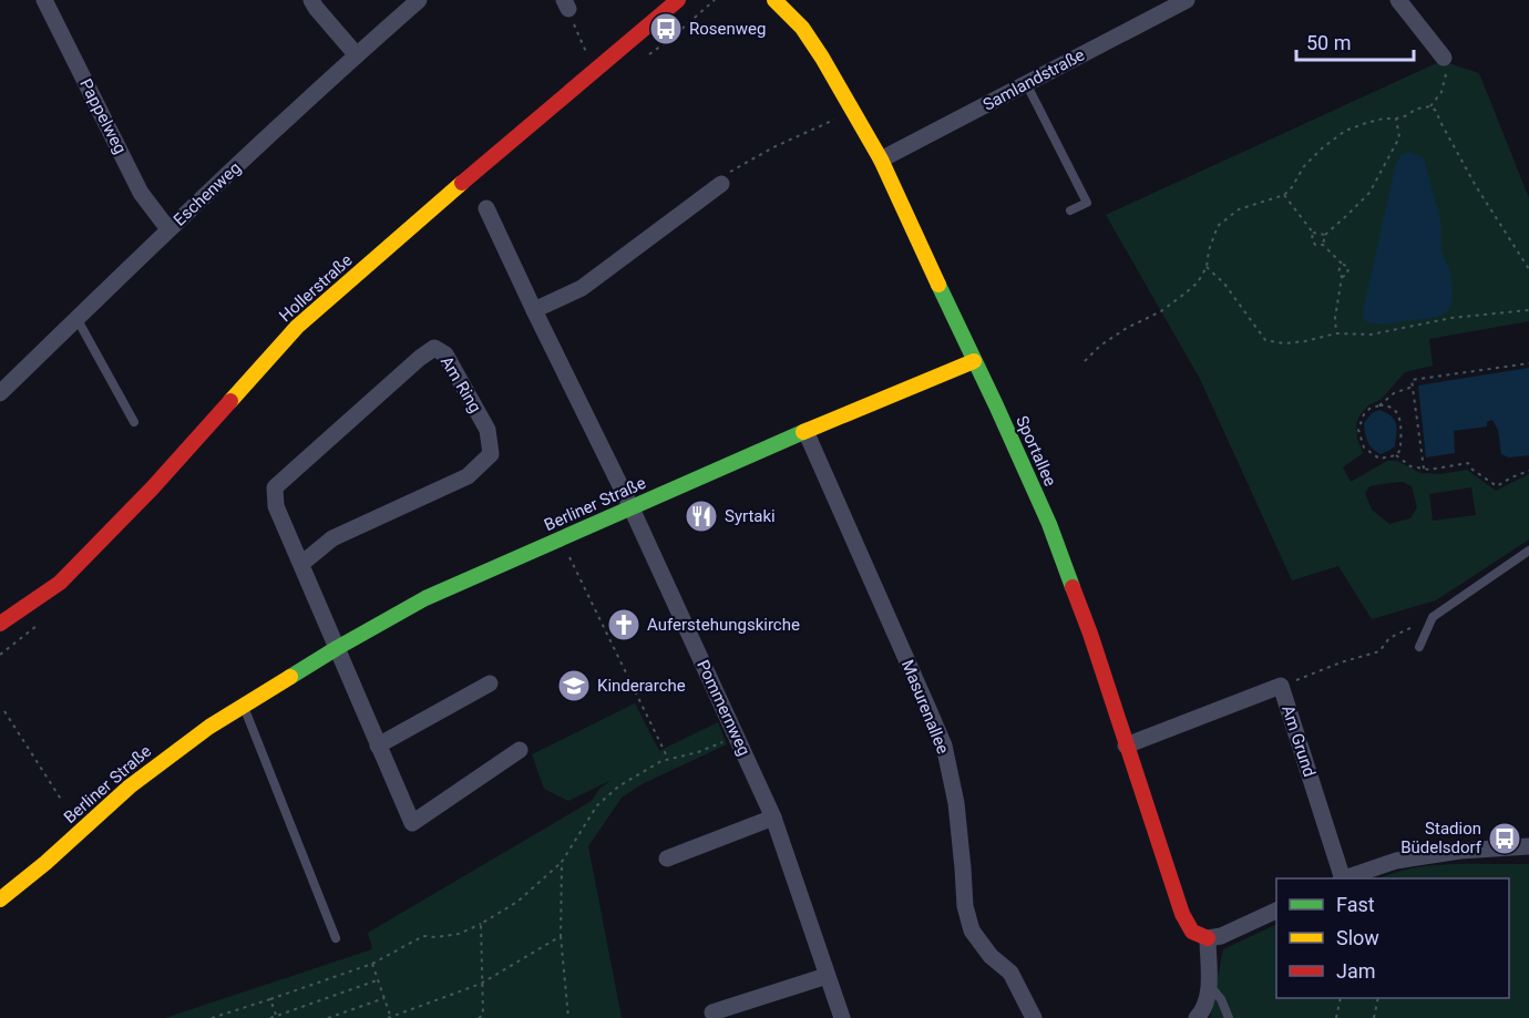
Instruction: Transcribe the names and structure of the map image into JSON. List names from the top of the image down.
{
  "streets": {
    "street": [
      "Samlandstraße",
      "Pappelweg",
      "Eschenweg",
      "Hollerstraße",
      "Am Ring",
      "Sportallee",
      "Berliner Straße",
      "Masurenallee",
      "Pommernweg",
      "Am Grund"
    ]
  },
  "crossings": [
    ["Samlandstraße", "Sportallee"],
    ["Pappelweg", "Eschenweg"],
    ["Am Ring", "Berliner Straße"],
    ["Sportallee", "Berliner Straße"],
    ["Sportallee", "Am Grund"],
    ["Berliner Straße", "Masurenallee"],
    ["Berliner Straße", "Pommernweg"]
  ],
  "places": {
    "bus stop": ["Rosenweg", "Stadion Büdelsdorf"],
    "restaurant": ["Syrtaki"],
    "church": ["Auferstehungskirche"],
    "school or university": ["Kinderarche"]
  },
  "legend": ["Fast", "Slow", "Jam"],
  "scale_bar": "50 m"
}
